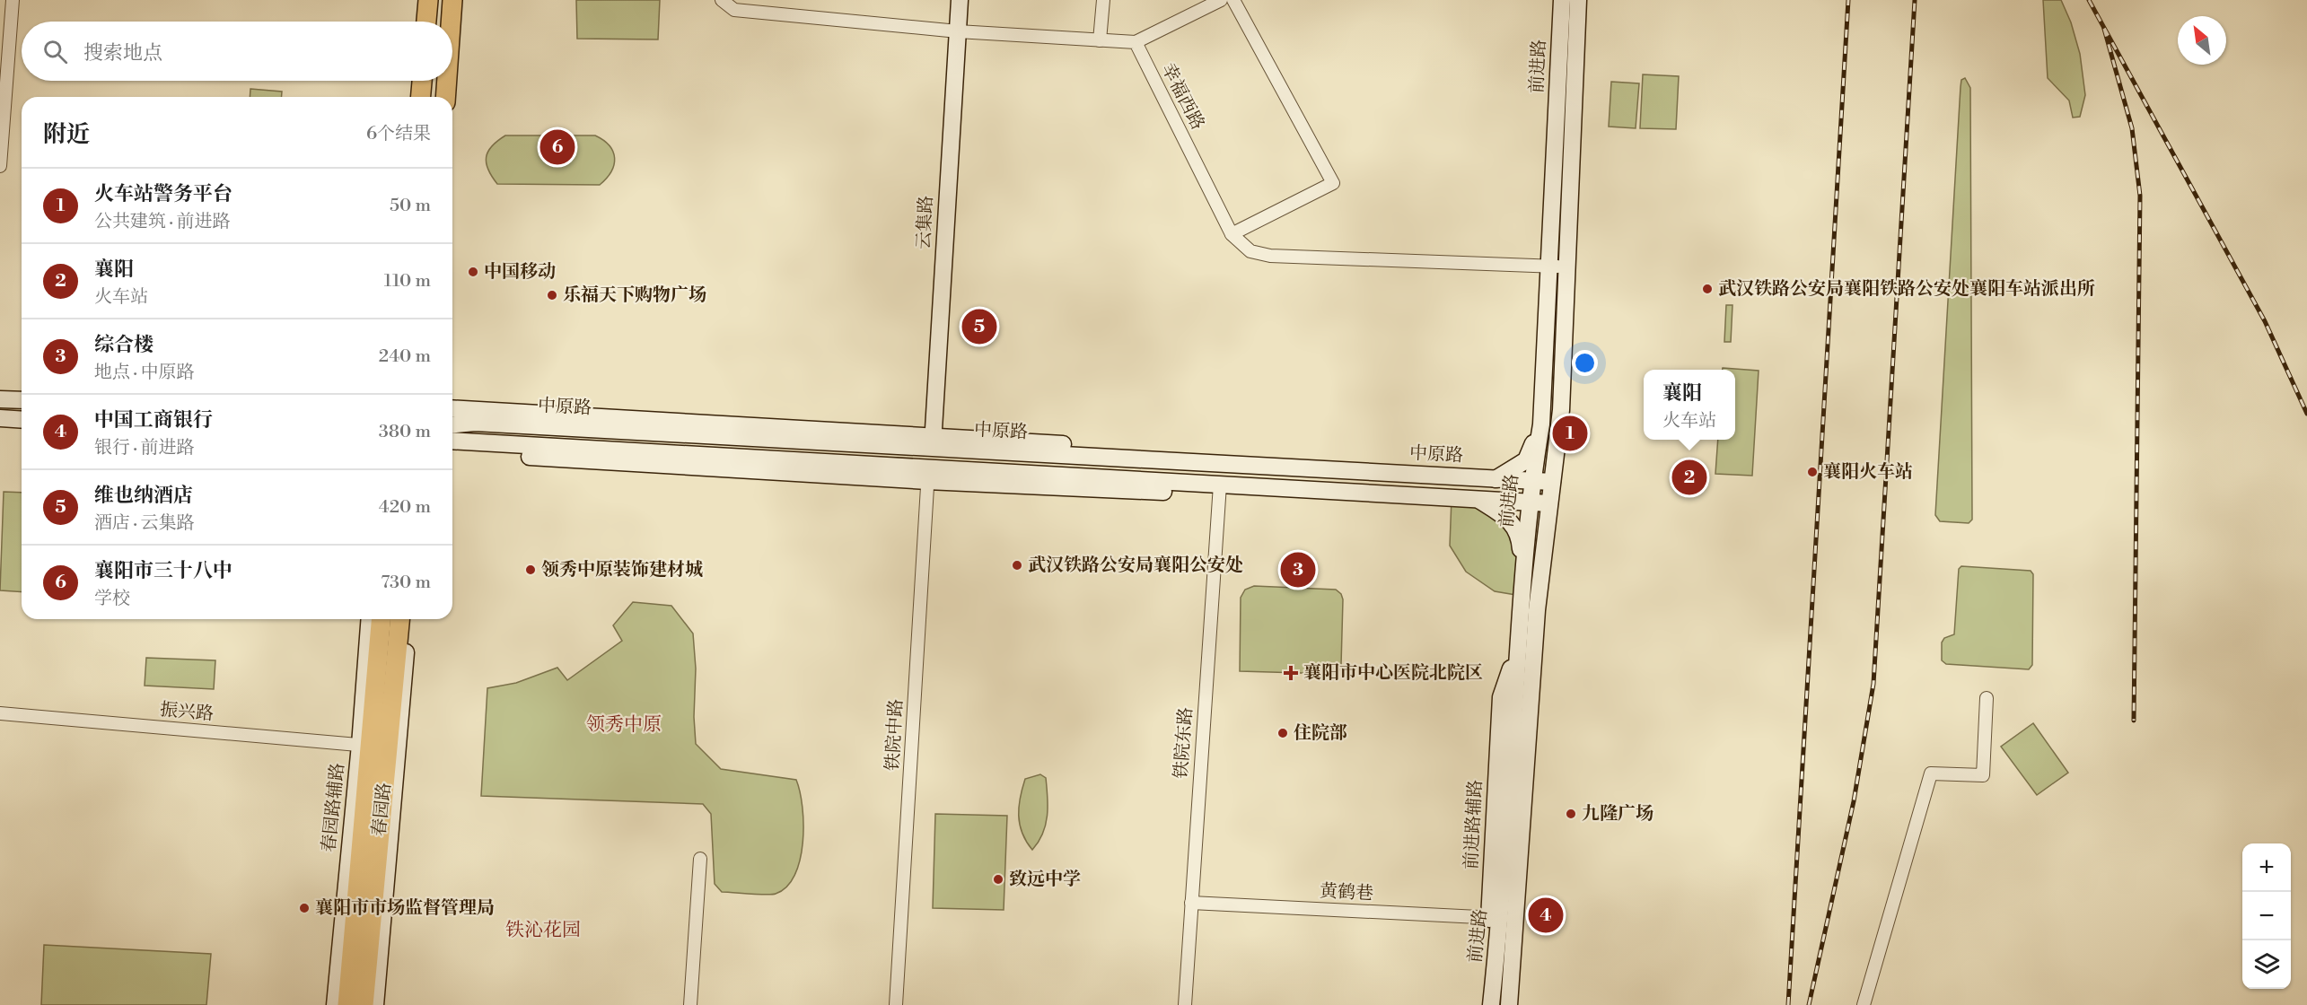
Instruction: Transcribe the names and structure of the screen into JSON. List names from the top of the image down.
{
  "streets": {
    "main road": [
      "前进路",
      "云集路",
      "中原路",
      "春园路辅路",
      "春园路"
    ],
    "street": [
      "幸福西路",
      "振兴路",
      "铁院中路",
      "铁院东路",
      "黄鹤巷"
    ]
  },
  "crossings": [
    ["前进路", "幸福西路"],
    ["前进路", "中原路"],
    ["前进路", "黄鹤巷"],
    ["云集路", "中原路"],
    ["振兴路", "春园路辅路"],
    ["振兴路", "春园路"],
    ["铁院东路", "黄鹤巷"],
    ["春园路辅路", "春园路"]
  ],
  "districts": ["领秀中原", "铁沁花园"],
  "places": {
    "other": [
      "中国移动",
      "武汉铁路公安局襄阳铁路公安处襄阳车站派出所",
      "乐福天下购物广场",
      "襄阳火车站",
      "武汉铁路公安局襄阳公安处",
      "领秀中原装饰建材城",
      "住院部",
      "九隆广场",
      "致远中学",
      "襄阳市市场监督管理局"
    ],
    "health": ["襄阳市中心医院北院区"]
  },
  "north": "top left",
  "page": {
    "search": "搜索地点",
    "heading": ["附近", "6个结果"],
    "pins": [
      "6",
      "5",
      "1",
      "2",
      "3",
      "4"
    ],
    "list": [
      {
        "mark": "1",
        "name": "火车站警务平台",
        "note": "公共建筑 · 前进路",
        "value": "50 m"
      },
      {
        "mark": "2",
        "name": "襄阳",
        "note": "火车站",
        "value": "110 m"
      },
      {
        "mark": "3",
        "name": "综合楼",
        "note": "地点 · 中原路",
        "value": "240 m"
      },
      {
        "mark": "4",
        "name": "中国工商银行",
        "note": "银行 · 前进路",
        "value": "380 m"
      },
      {
        "mark": "5",
        "name": "维也纳酒店",
        "note": "酒店 · 云集路",
        "value": "420 m"
      },
      {
        "mark": "6",
        "name": "襄阳市三十八中",
        "note": "学校",
        "value": "730 m"
      }
    ],
    "popup": ["襄阳", "火车站"],
    "map_buttons": ["+", "−"]
  }
}
